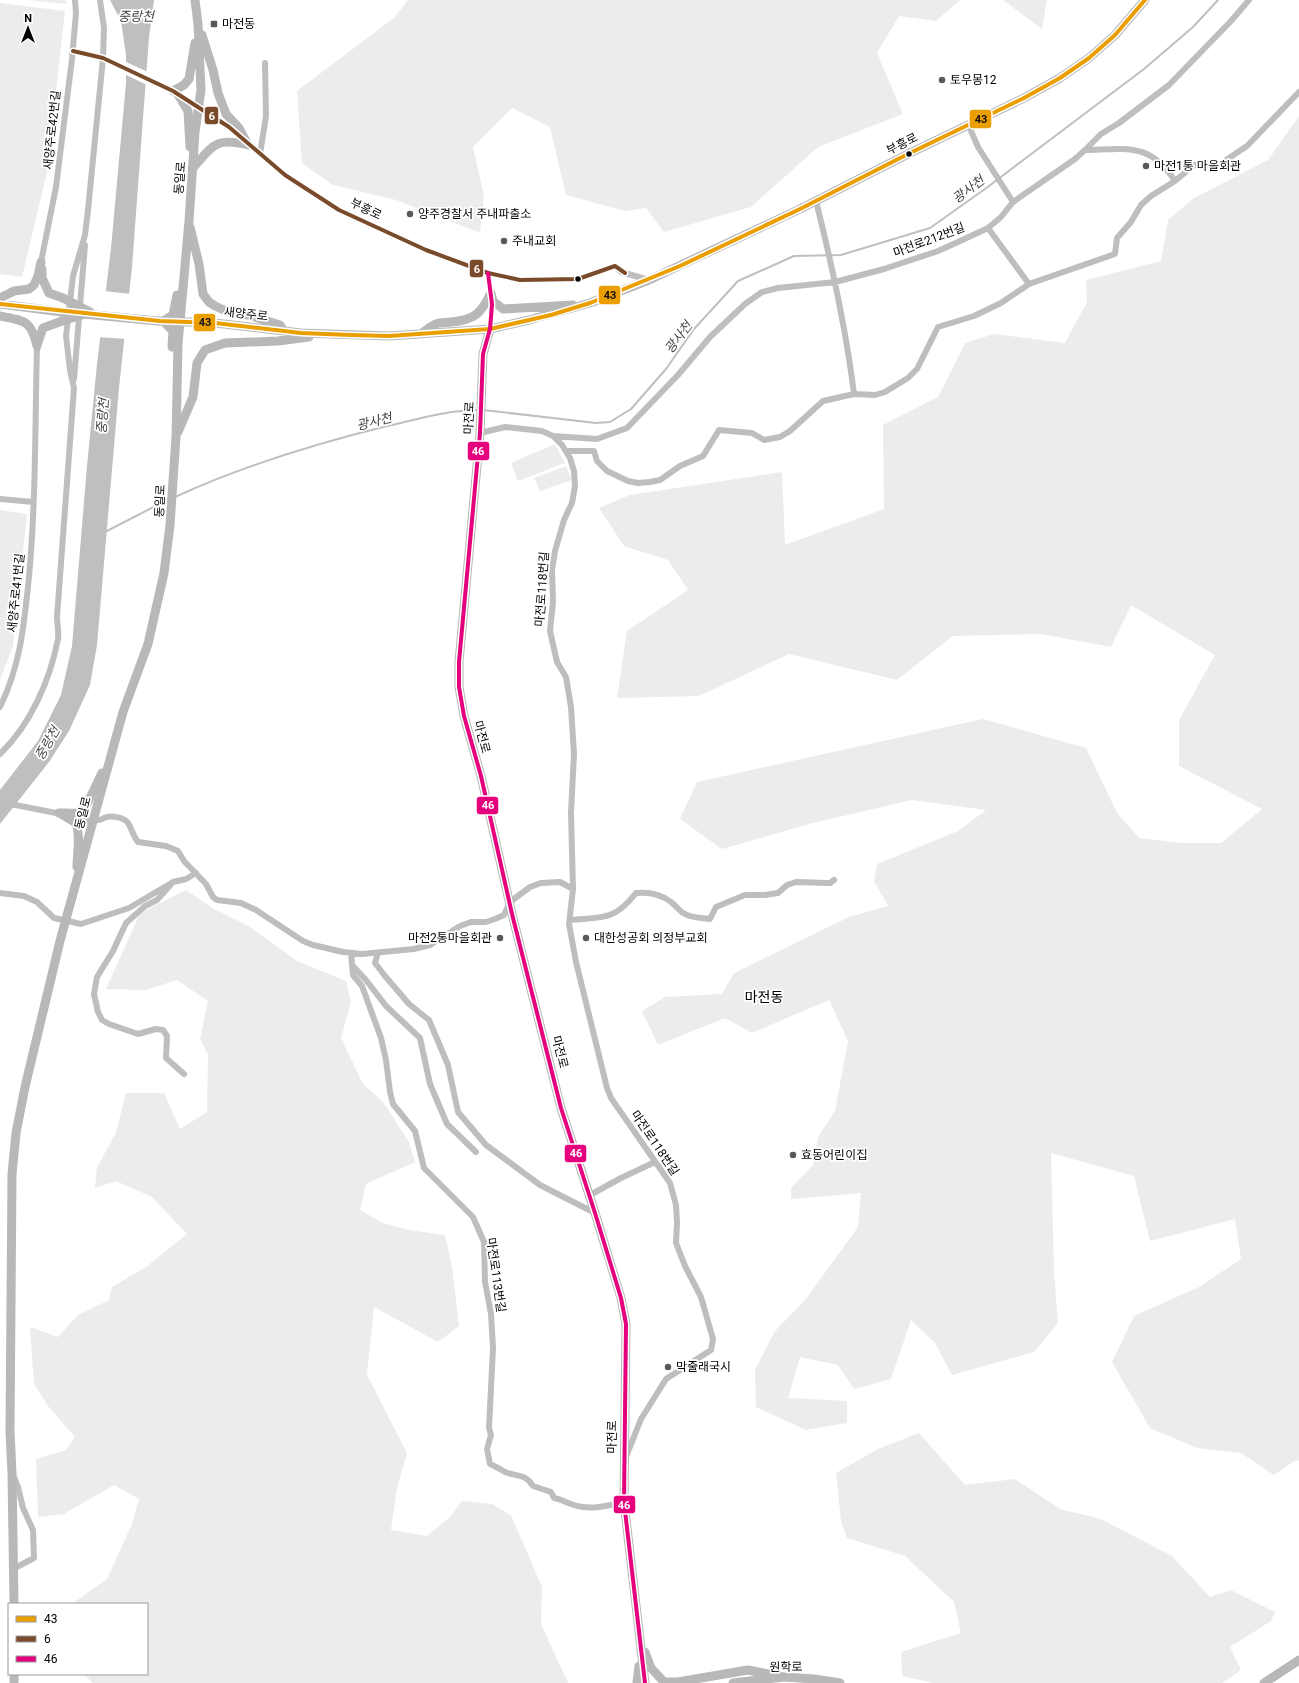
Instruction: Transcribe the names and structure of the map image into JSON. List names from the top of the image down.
{
  "streets": {
    "street": [
      "새양주로42번길",
      "부흥로",
      "동일로",
      "마전로212번길",
      "새양주로",
      "마전로",
      "마전로118번길",
      "새양주로41번길",
      "마전로113번길",
      "원학로"
    ]
  },
  "crossings": [
    ["새양주로42번길", "부흥로"],
    ["부흥로", "동일로"],
    ["부흥로", "새양주로"],
    ["부흥로", "마전로"],
    ["동일로", "새양주로"],
    ["마전로212번길", "마전로118번길"],
    ["새양주로", "마전로"],
    ["마전로", "마전로118번길"],
    ["마전로", "마전로113번길"]
  ],
  "districts": ["마전동"],
  "water": ["중랑천", "광사천"],
  "places": {
    "transit": ["마전동"],
    "other": [
      "토우몽12",
      "마전1통 마을회관",
      "양주경찰서 주내파출소",
      "주내교회",
      "마전2통마을회관",
      "대한성공회 의정부교회",
      "효동어린이집",
      "막줄래국시"
    ]
  },
  "lines": ["transit line 43", "transit line 6", "transit line 46"],
  "legend": ["43", "6", "46"],
  "north": "top"
}
